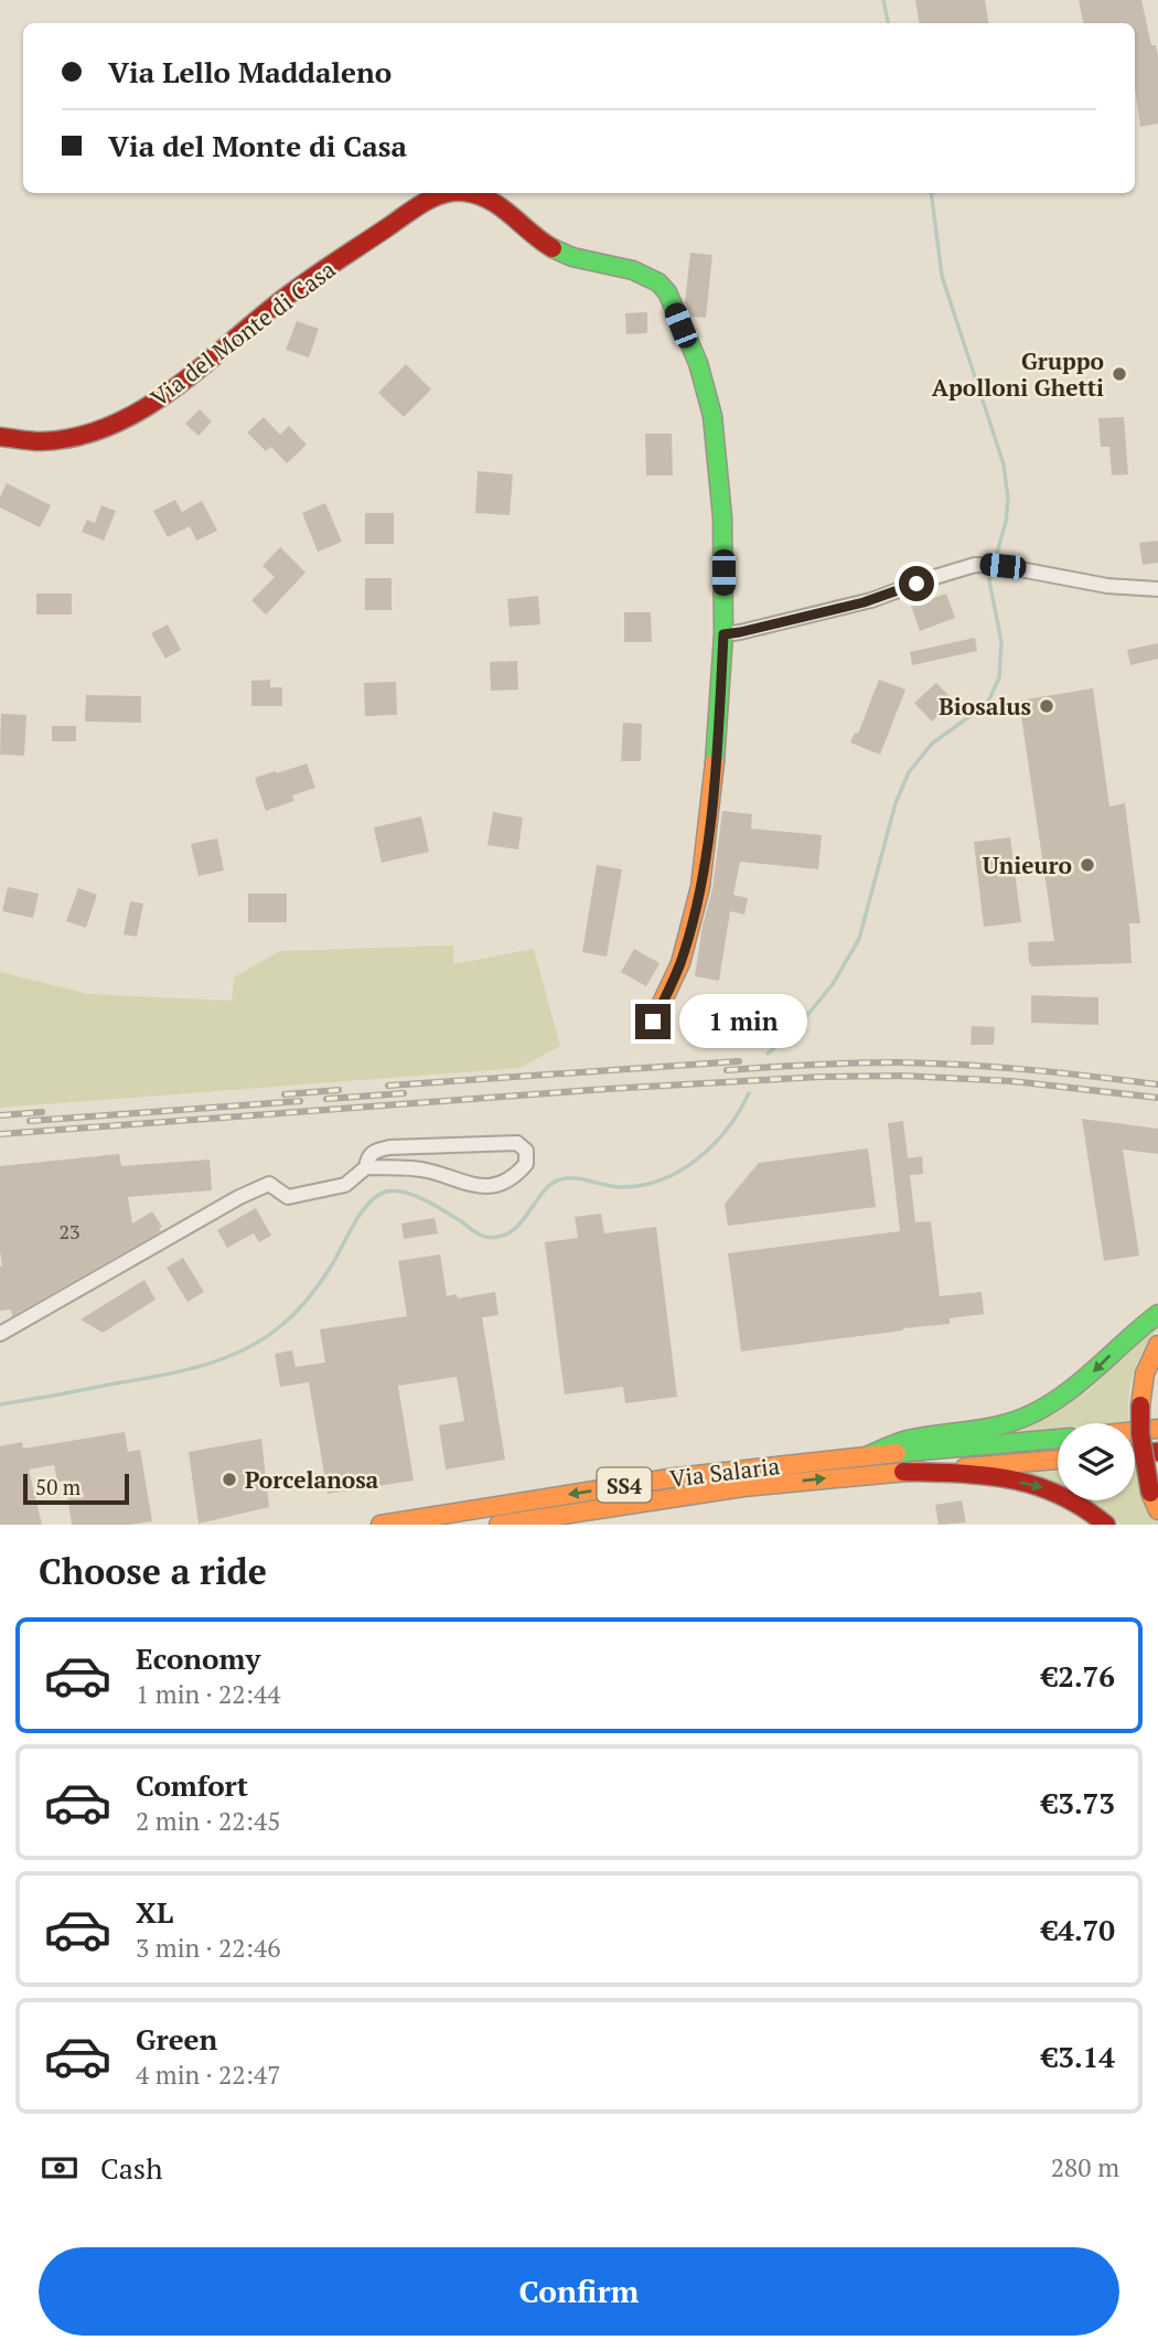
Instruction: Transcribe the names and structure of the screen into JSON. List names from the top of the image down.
{
  "streets": {
    "main road": ["Via del Monte di Casa", "Via Salaria", "SS4"]
  },
  "places": [
    "Gruppo Apolloni Ghetti",
    "Biosalus",
    "Unieuro",
    "Porcelanosa"
  ],
  "house_numbers": ["23"],
  "scale_bar": "50 m",
  "page": {
    "banner": ["Via Lello Maddaleno", "Via del Monte di Casa"],
    "bubble": "1 min",
    "scale": "50 m",
    "heading": "Choose a ride",
    "list": [
      {
        "name": "Economy",
        "note": "1 min · 22:44",
        "value": "€2.76"
      },
      {
        "name": "Comfort",
        "note": "2 min · 22:45",
        "value": "€3.73"
      },
      {
        "name": "XL",
        "note": "3 min · 22:46",
        "value": "€4.70"
      },
      {
        "name": "Green",
        "note": "4 min · 22:47",
        "value": "€3.14"
      }
    ],
    "pay": ["Cash", "280 m"],
    "buttons": "Confirm"
  }
}
